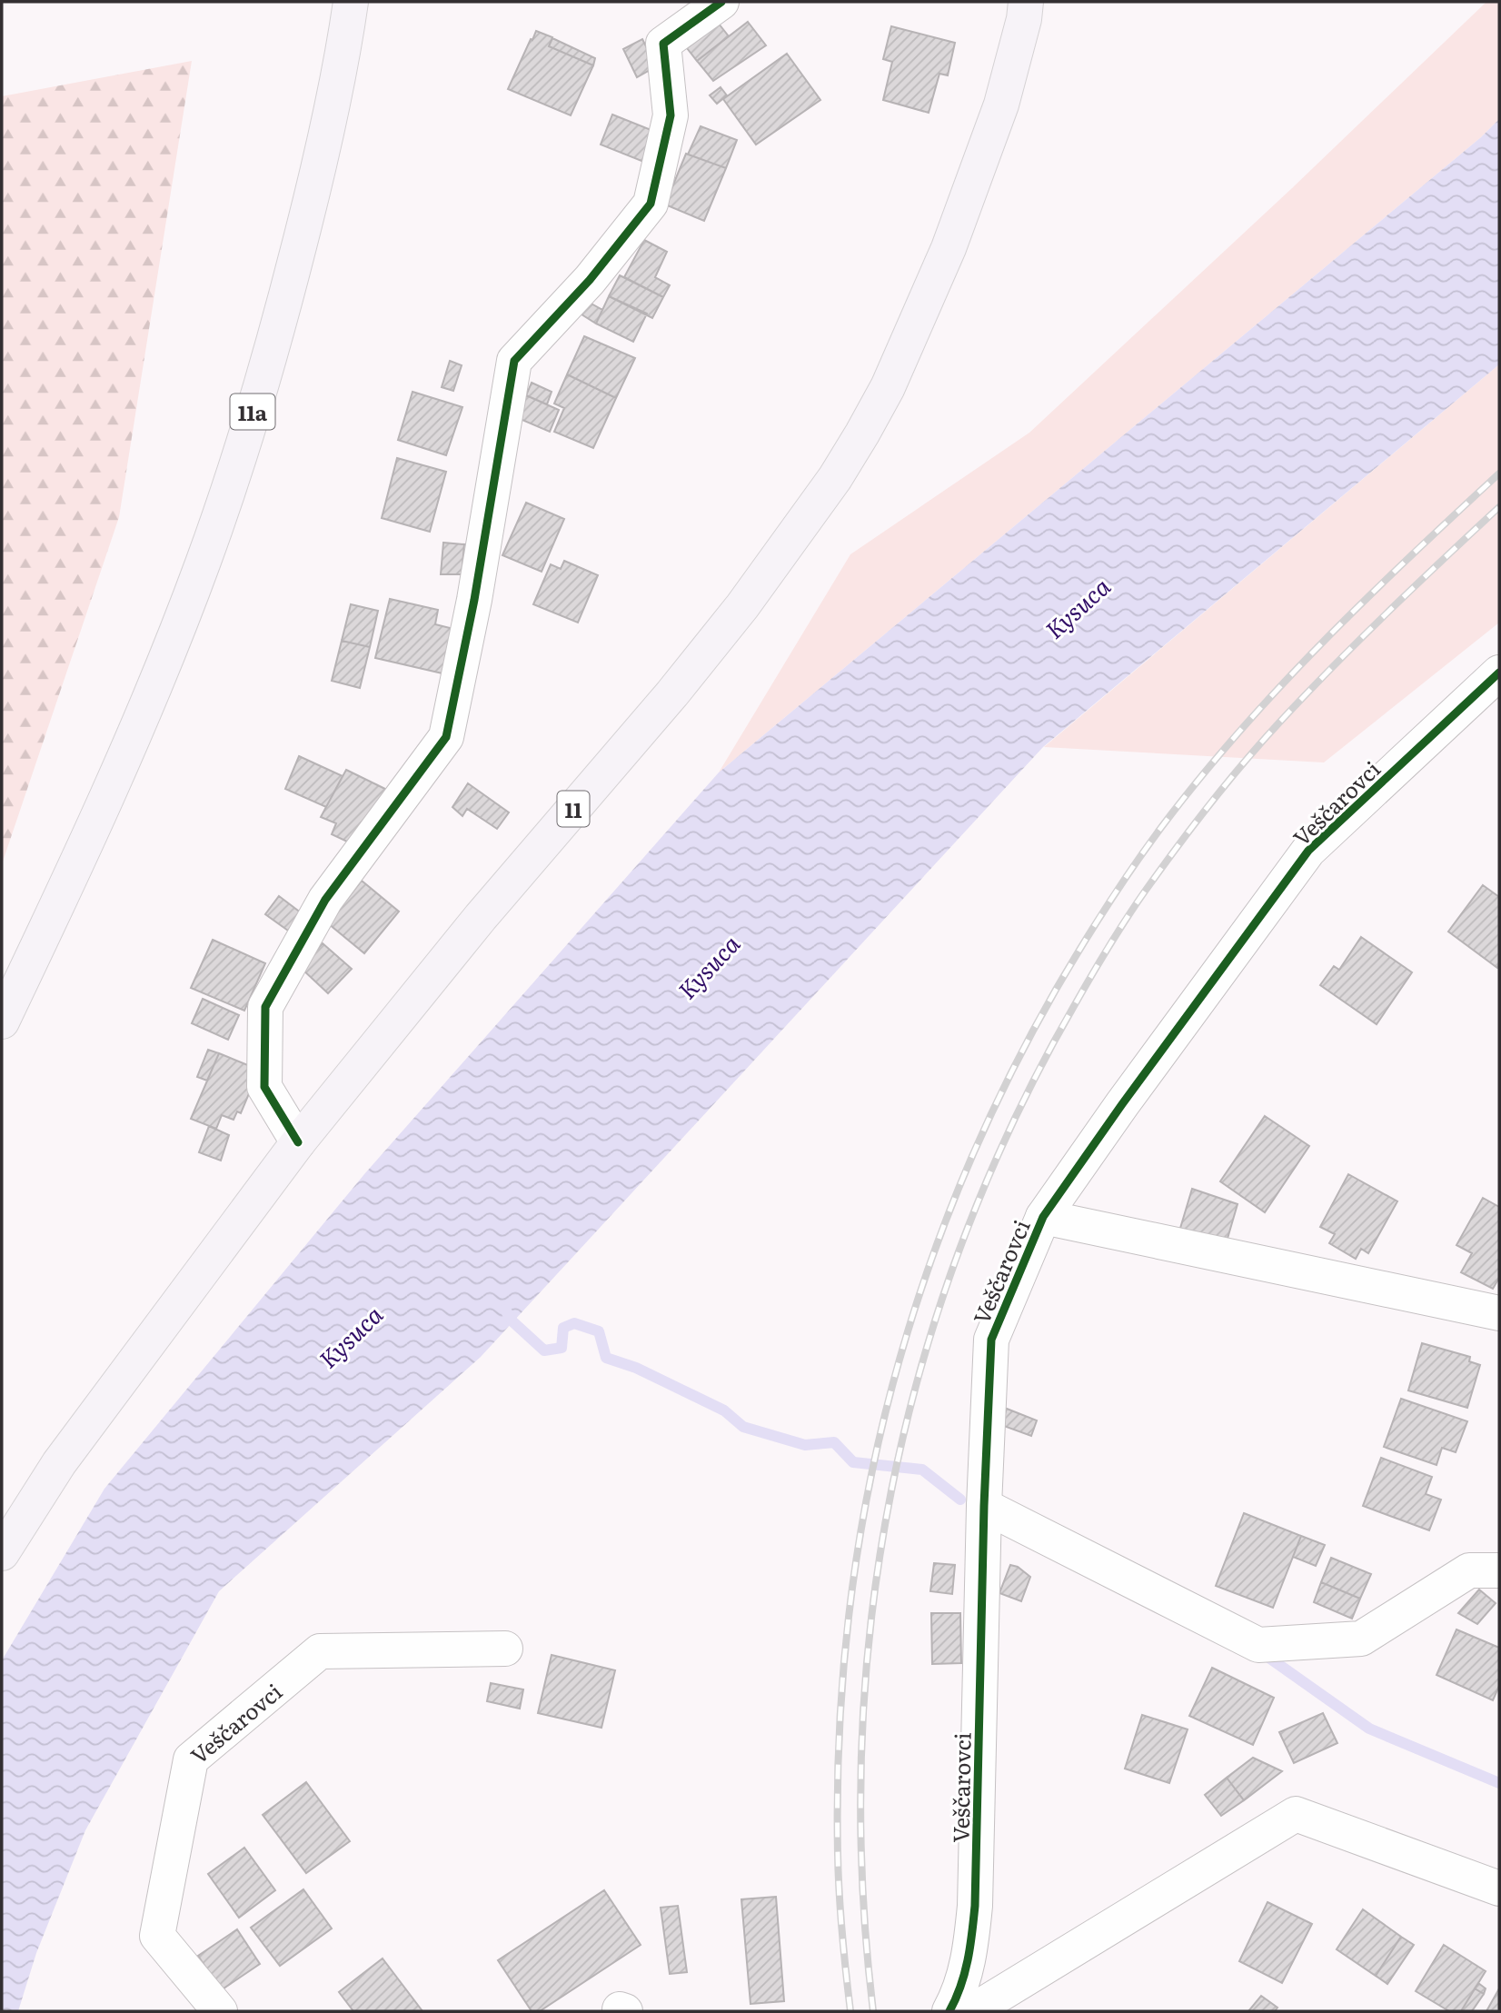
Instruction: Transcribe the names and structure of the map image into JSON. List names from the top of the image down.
{
  "streets": {
    "main road": ["11a", "11"],
    "street": ["Veščarovci"]
  },
  "water": ["Kysuca"]
}
